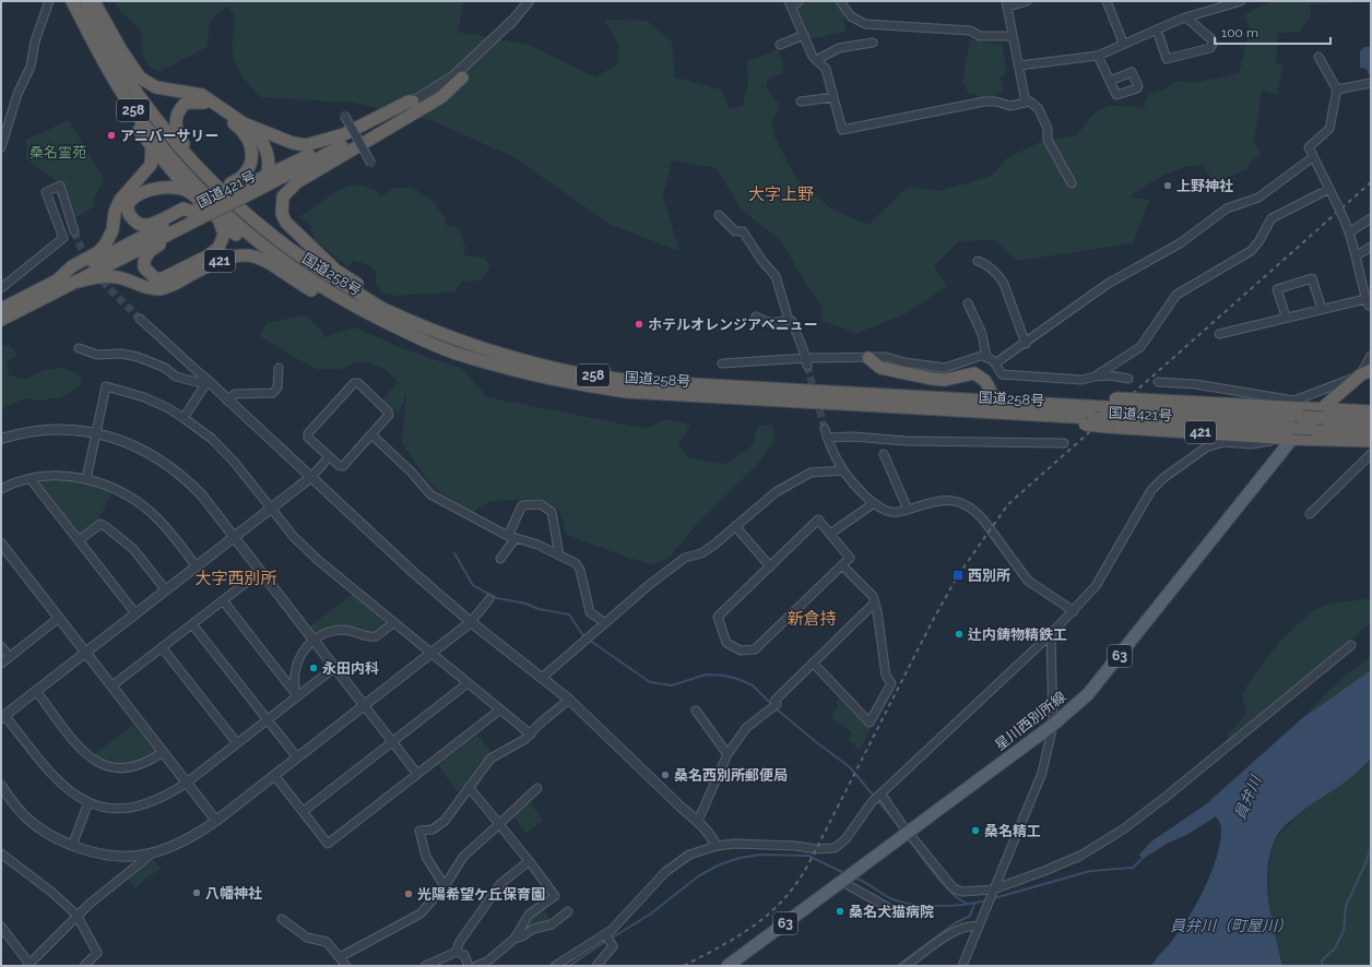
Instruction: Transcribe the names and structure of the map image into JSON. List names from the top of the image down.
{
  "streets": {
    "highway": [
      "258",
      "国道421号",
      "421",
      "国道258号"
    ],
    "main road": ["63", "星川西別所線"]
  },
  "crossings": [
    ["国道421号", "421"],
    ["国道421号", "国道258号"],
    ["421", "国道258号"],
    ["国道258号", "星川西別所線"]
  ],
  "districts": ["大字上野", "大字西別所", "新倉持"],
  "water": ["員弁川", "員弁川（町屋川）"],
  "parks": ["桑名霊苑"],
  "places": {
    "other": [
      "アニバーサリー",
      "上野神社",
      "ホテルオレンジアベニュー",
      "辻内鋳物精鉄工",
      "永田内科",
      "桑名西別所郵便局",
      "桑名精工",
      "八幡神社",
      "光陽希望ケ丘保育園",
      "桑名犬猫病院"
    ],
    "transit": ["西別所"]
  },
  "scale_bar": "100 m"
}
